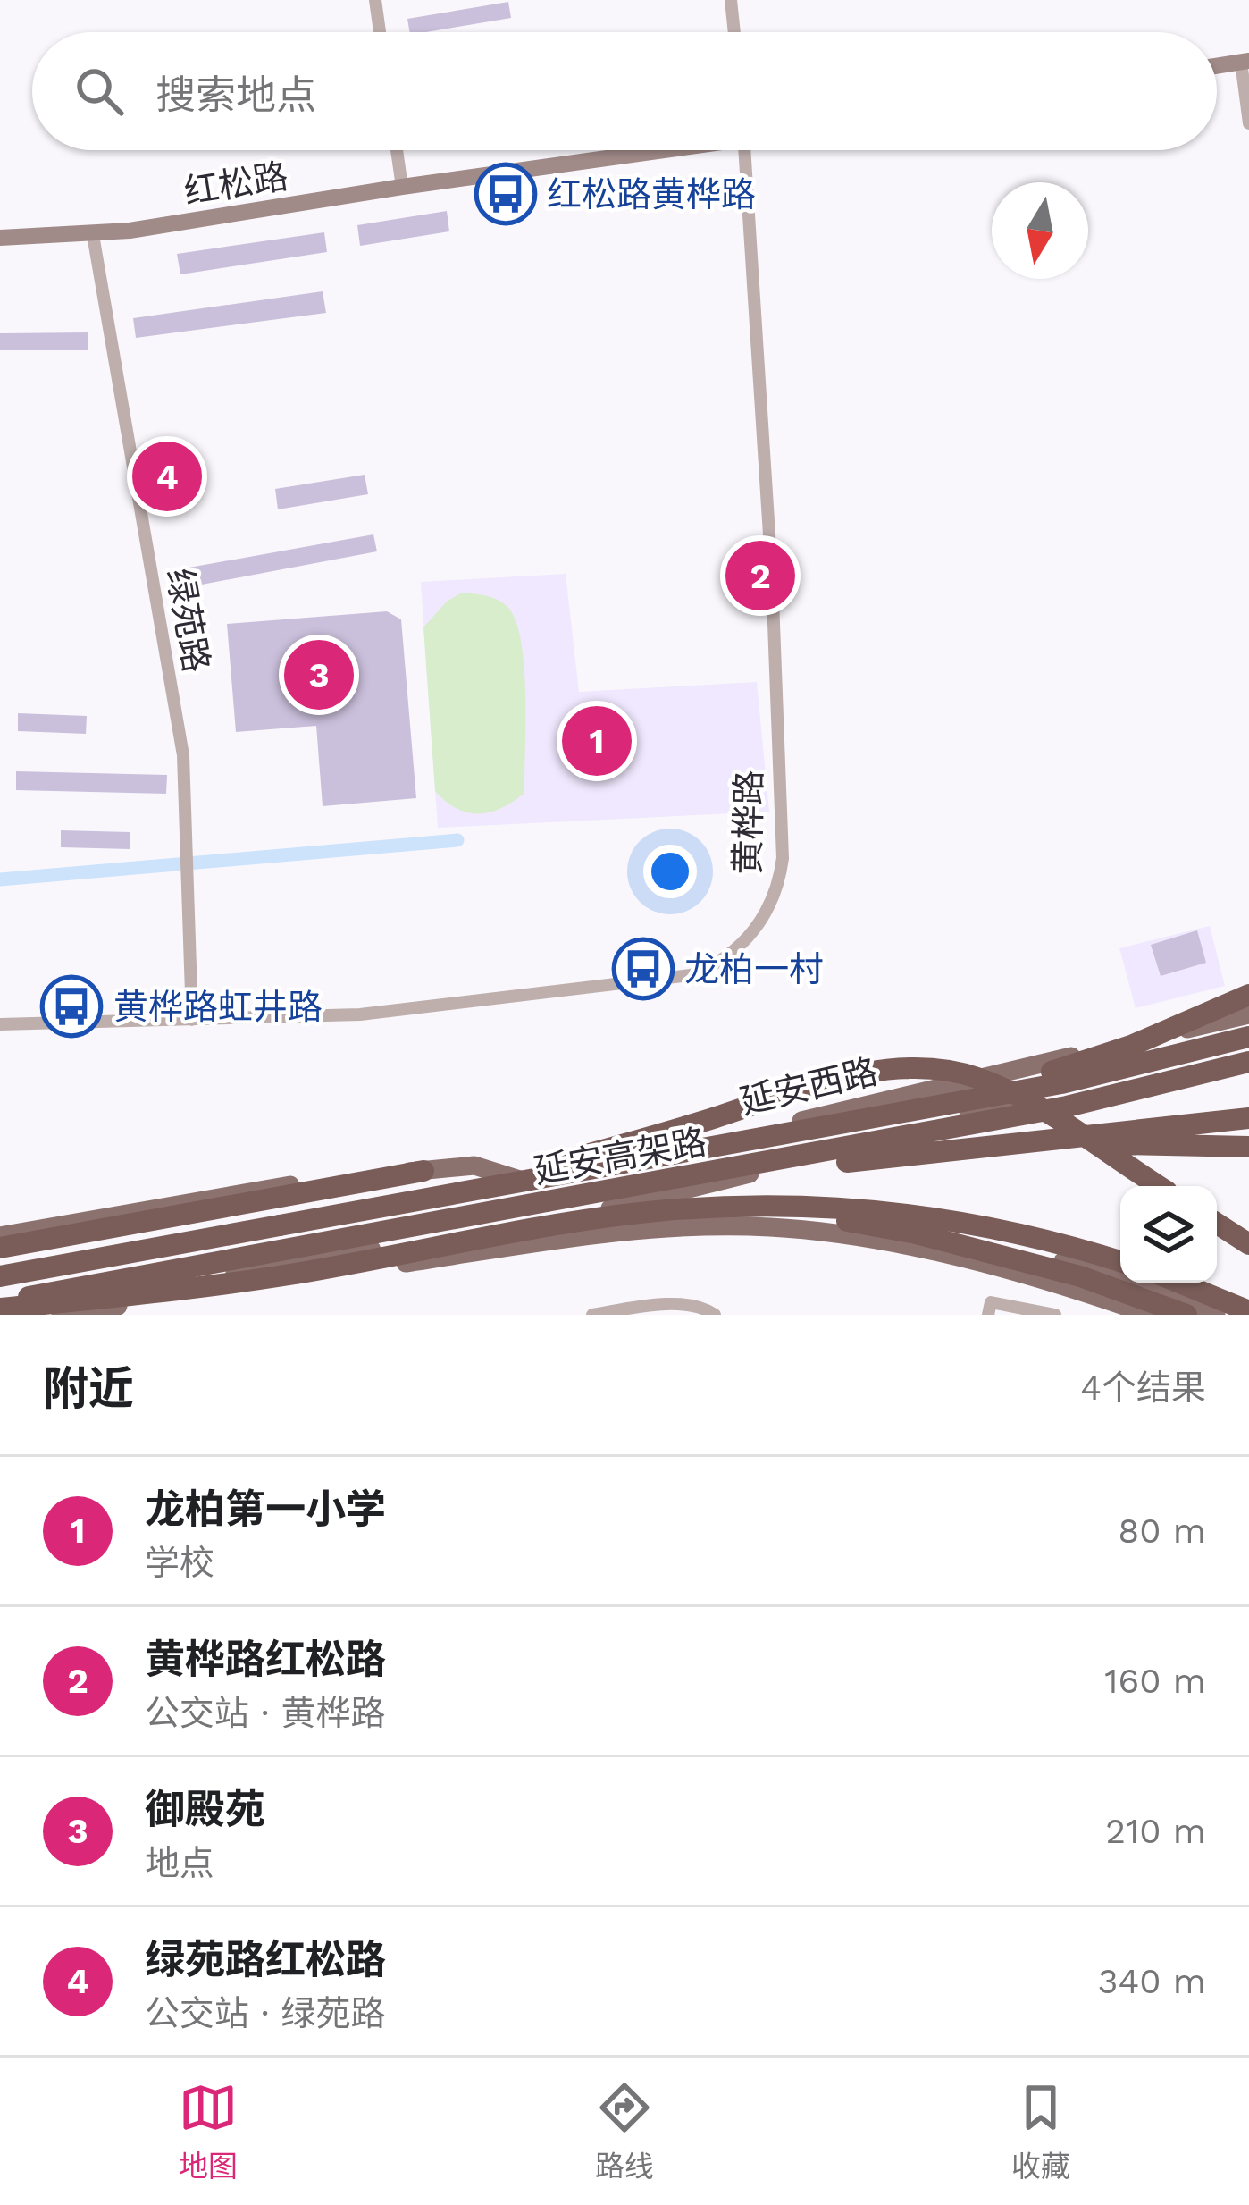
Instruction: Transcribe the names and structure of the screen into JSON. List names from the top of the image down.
{
  "streets": {
    "highway": ["延安高架路"],
    "main road": ["延安西路"],
    "street": ["红松路", "绿苑路", "黄桦路"]
  },
  "crossings": [
    ["红松路", "绿苑路"],
    ["绿苑路", "黄桦路"],
    ["延安西路", "延安高架路"]
  ],
  "places": {
    "bus stop": ["红松路黄桦路", "龙柏一村", "黄桦路虹井路"]
  },
  "north": "bottom",
  "page": {
    "search": "搜索地点",
    "pins": [
      "4",
      "2",
      "3",
      "1"
    ],
    "heading": ["附近", "4个结果"],
    "list": [
      {
        "mark": "1",
        "name": "龙柏第一小学",
        "note": "学校",
        "value": "80 m"
      },
      {
        "mark": "2",
        "name": "黄桦路红松路",
        "note": "公交站 · 黄桦路",
        "value": "160 m"
      },
      {
        "mark": "3",
        "name": "御殿苑",
        "note": "地点",
        "value": "210 m"
      },
      {
        "mark": "4",
        "name": "绿苑路红松路",
        "note": "公交站 · 绿苑路",
        "value": "340 m"
      }
    ],
    "nav": ["地图", "路线", "收藏"]
  }
}
